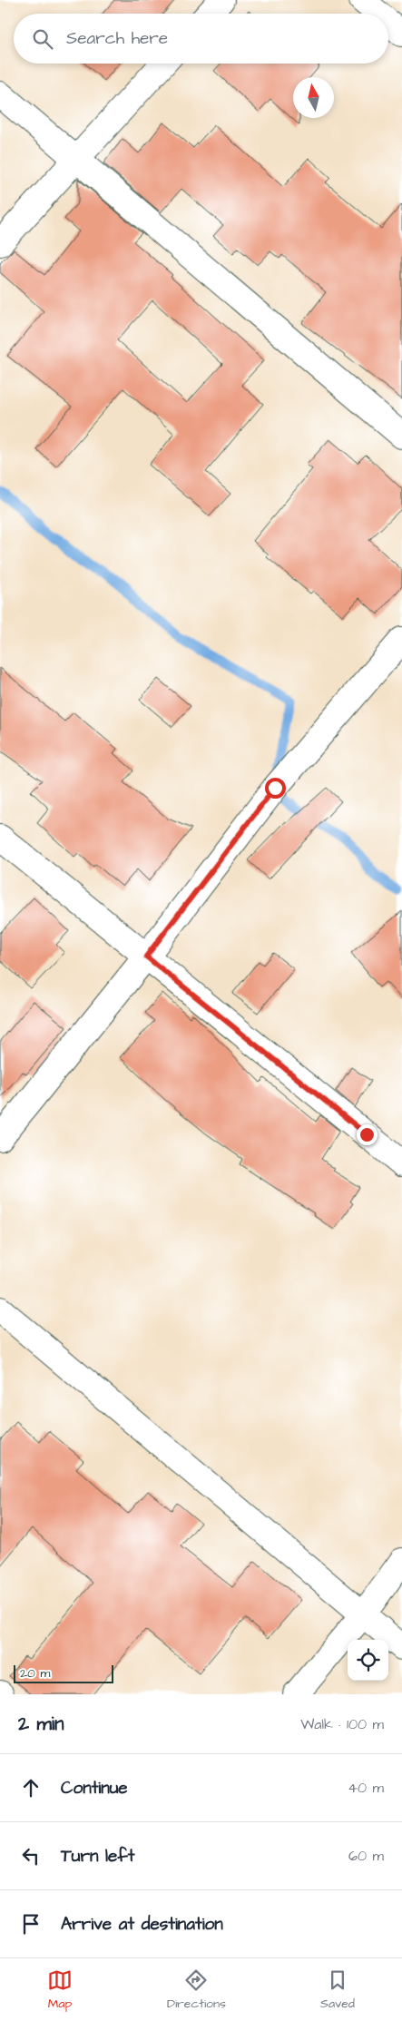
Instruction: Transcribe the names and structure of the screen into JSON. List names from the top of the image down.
{
  "scale_bar": "20 m",
  "north": "top",
  "page": {
    "search": "Search here",
    "scale": "20 m",
    "heading": ["2 min", "Walk · 100 m"],
    "list": [
      ["Continue", "40 m"],
      ["Turn left", "60 m"],
      "Arrive at destination"
    ],
    "nav": ["Map", "Directions", "Saved"]
  }
}
